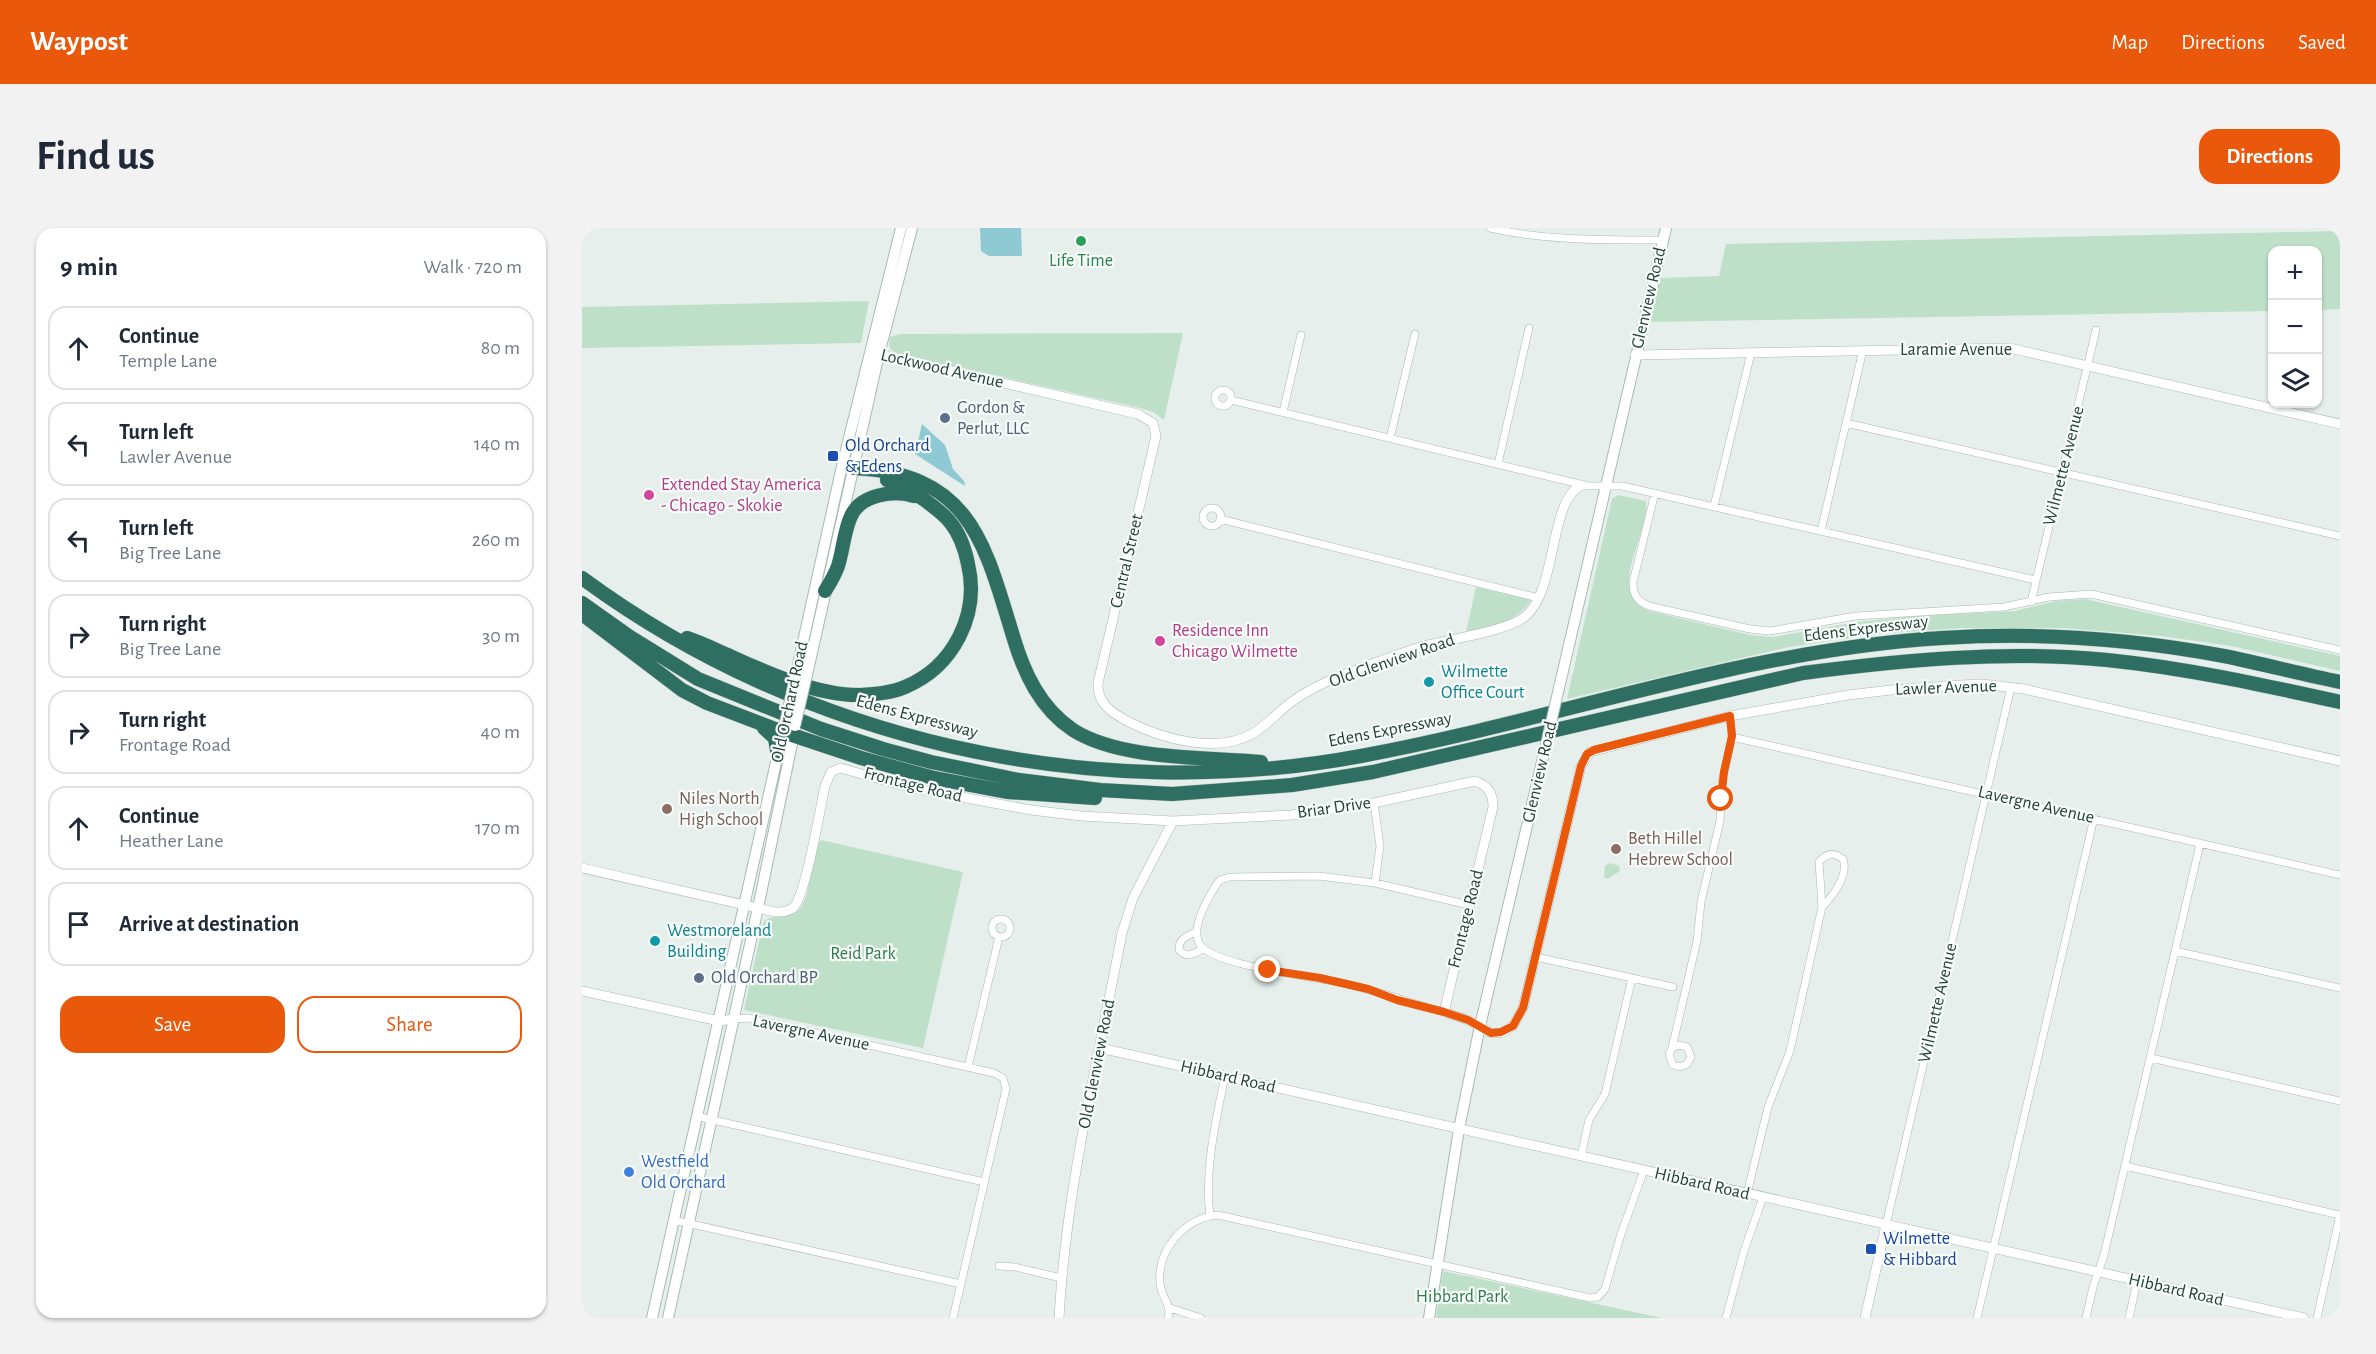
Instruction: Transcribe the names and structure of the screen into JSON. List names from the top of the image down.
{
  "streets": {
    "highway": ["Edens Expressway"],
    "main road": ["Glenview Road", "Old Orchard Road"],
    "street": [
      "Laramie Avenue",
      "Lockwood Avenue",
      "Wilmette Avenue",
      "Central Street",
      "Old Glenview Road",
      "Lawler Avenue",
      "Frontage Road",
      "Lavergne Avenue",
      "Briar Drive",
      "Hibbard Road"
    ]
  },
  "crossings": [
    ["Glenview Road", "Laramie Avenue"],
    ["Glenview Road", "Hibbard Road"],
    ["Laramie Avenue", "Wilmette Avenue"],
    ["Lockwood Avenue", "Central Street"],
    ["Lockwood Avenue", "Old Orchard Road"],
    ["Wilmette Avenue", "Lawler Avenue"],
    ["Wilmette Avenue", "Lavergne Avenue"],
    ["Wilmette Avenue", "Hibbard Road"],
    ["Central Street", "Old Glenview Road"],
    ["Old Glenview Road", "Frontage Road"],
    ["Old Glenview Road", "Briar Drive"],
    ["Old Glenview Road", "Hibbard Road"],
    ["Old Orchard Road", "Frontage Road"],
    ["Old Orchard Road", "Lavergne Avenue"],
    ["Frontage Road", "Briar Drive"]
  ],
  "parks": ["Reid Park", "Hibbard Park"],
  "places": {
    "other": [
      "Life Time",
      "Gordon & Perlut, LLC",
      "Extended Stay America - Chicago - Skokie",
      "Residence Inn Chicago Wilmette",
      "Wilmette Office Court",
      "Niles North High School",
      "Beth Hillel Hebrew School",
      "Westmoreland Building",
      "Old Orchard BP",
      "Westfield Old Orchard"
    ],
    "transit": ["Old Orchard & Edens", "Wilmette & Hibbard"]
  },
  "page": {
    "header": "Waypost",
    "nav": ["Map", "Directions", "Saved"],
    "buttons": [
      "Directions",
      ["Save", "Share"]
    ],
    "title": "Find us",
    "heading": ["9 min", "Walk · 720 m"],
    "map_buttons": ["+", "−"],
    "list": [
      ["Continue", "Temple Lane", "80 m"],
      ["Turn left", "Lawler Avenue", "140 m"],
      ["Turn left", "Big Tree Lane", "260 m"],
      ["Turn right", "Big Tree Lane", "30 m"],
      ["Turn right", "Frontage Road", "40 m"],
      ["Continue", "Heather Lane", "170 m"],
      "Arrive at destination"
    ]
  }
}
